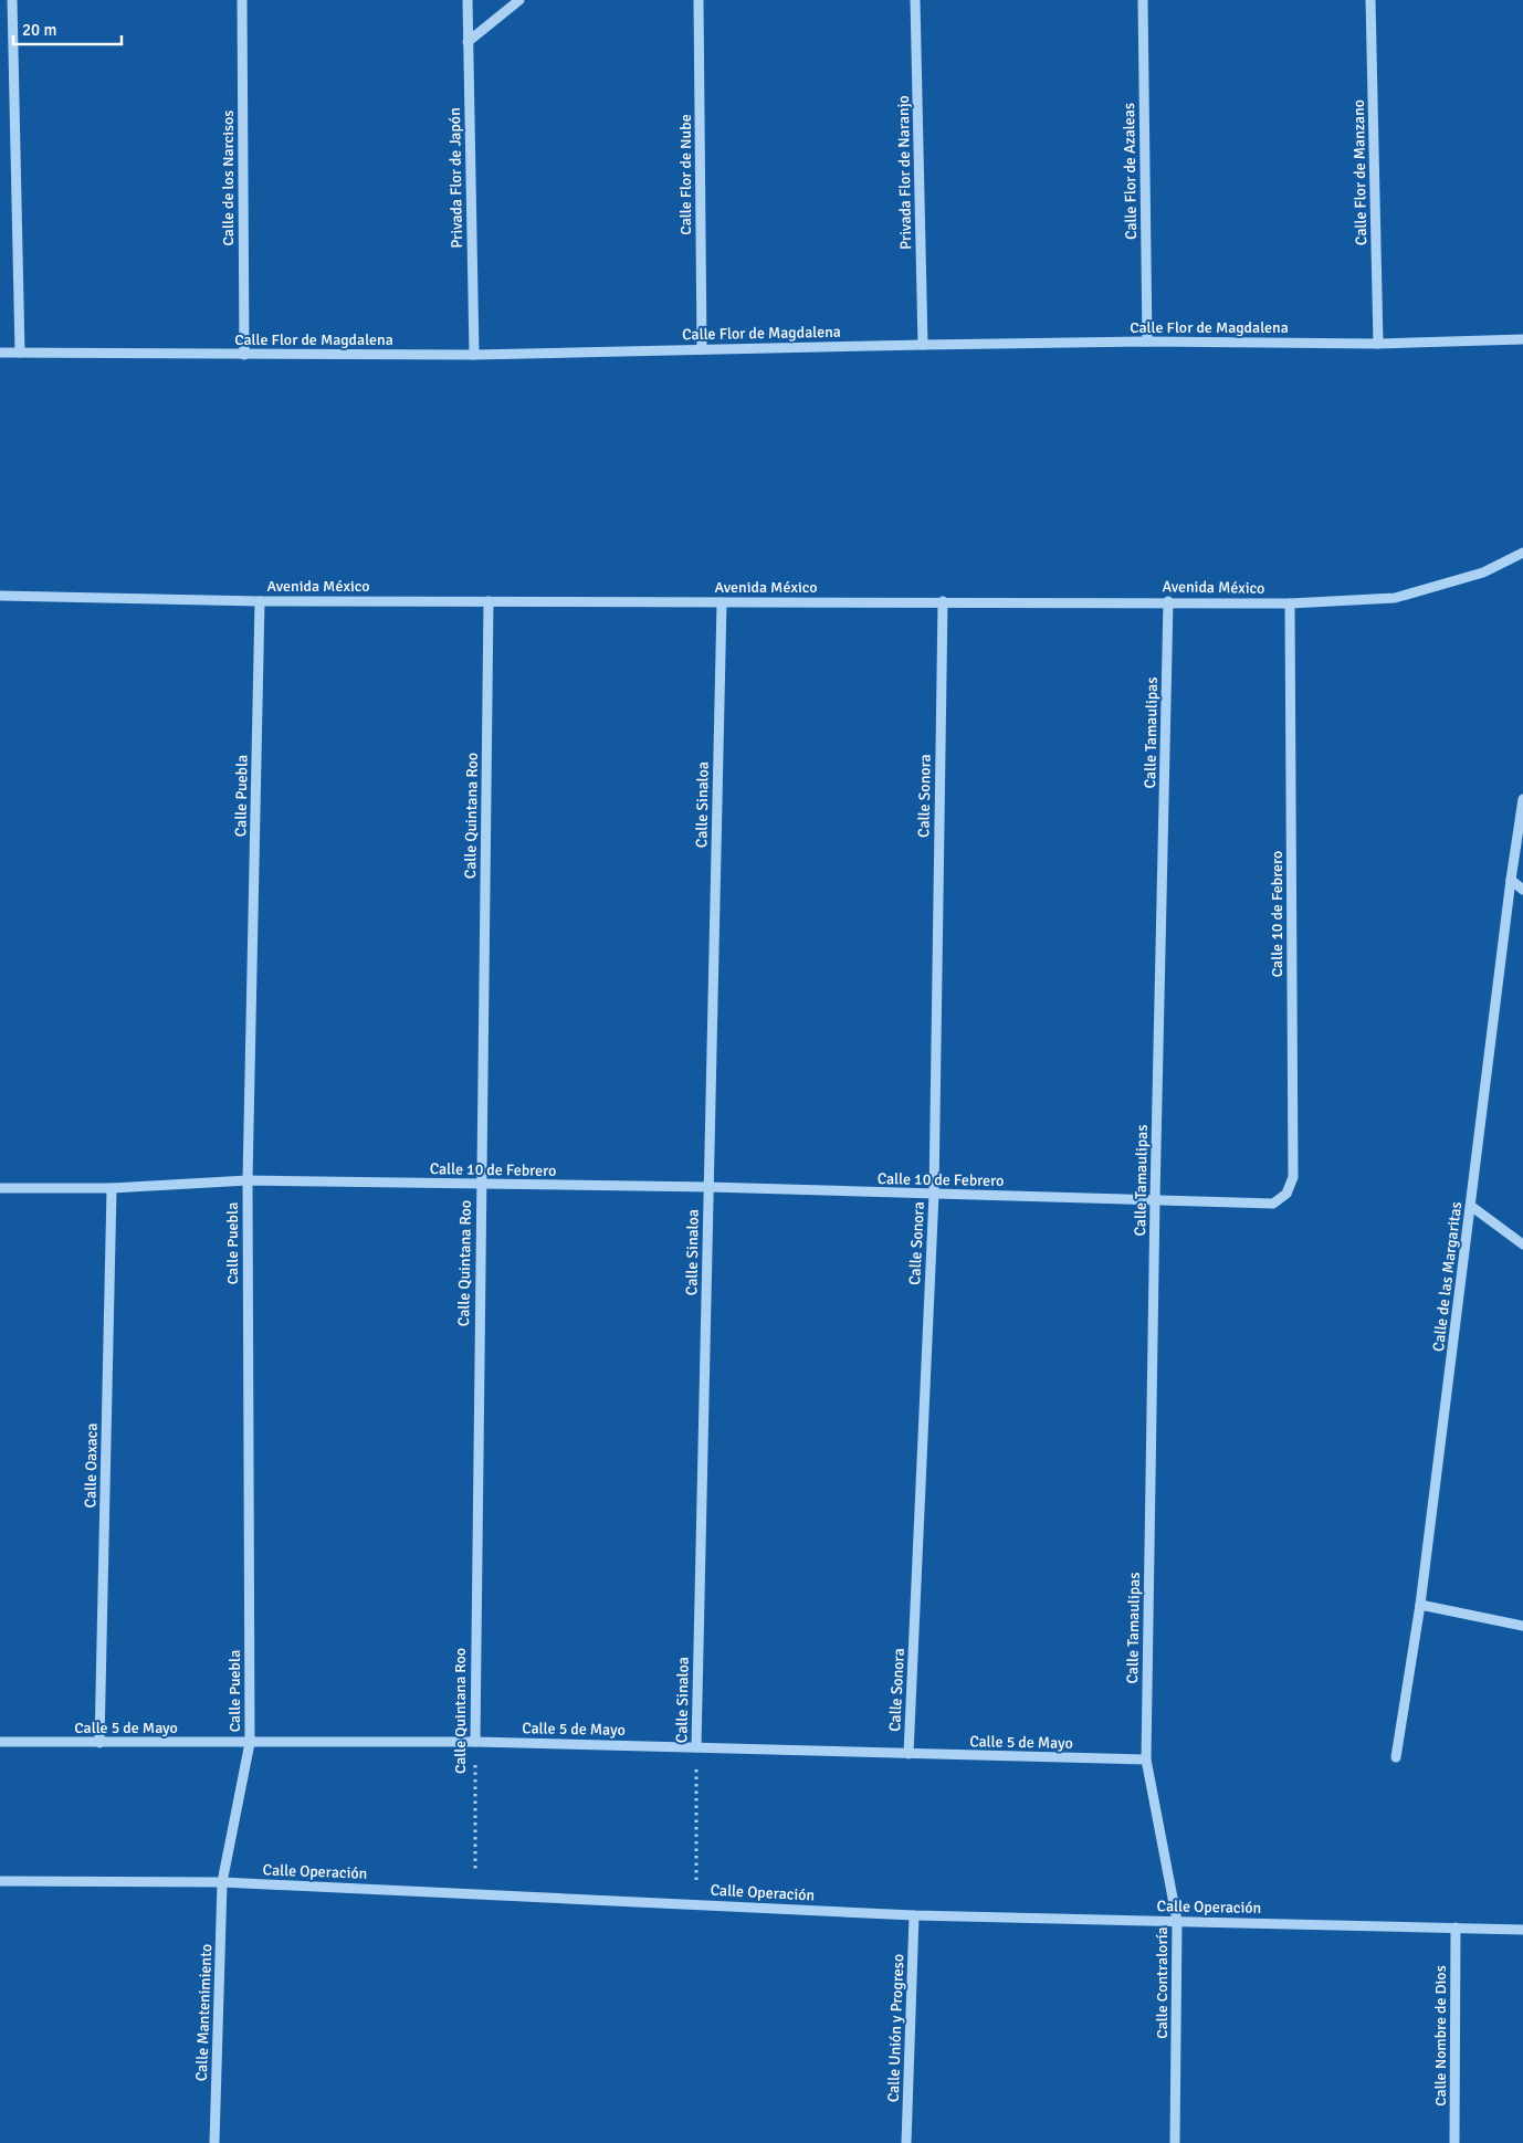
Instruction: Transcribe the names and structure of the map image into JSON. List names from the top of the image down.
{
  "streets": {
    "street": [
      "Calle Flor de Azaleas",
      "Privada Flor de Naranjo",
      "Calle Flor de Manzano",
      "Calle Flor de Nube",
      "Calle de los Narcisos",
      "Privada Flor de Japón",
      "Calle Flor de Magdalena",
      "Avenida México",
      "Calle Tamaulipas",
      "Calle Puebla",
      "Calle Sonora",
      "Calle Sinaloa",
      "Calle Quintana Roo",
      "Calle 10 de Febrero",
      "Calle de las Margaritas",
      "Calle Oaxaca",
      "Calle 5 de Mayo",
      "Calle Operación",
      "Calle Contraloría",
      "Calle Mantenimiento",
      "Calle Unión y Progreso",
      "Calle Nombre de Dios"
    ]
  },
  "crossings": [
    ["Calle Flor de Azaleas", "Calle Flor de Magdalena"],
    ["Privada Flor de Naranjo", "Calle Flor de Magdalena"],
    ["Calle Flor de Manzano", "Calle Flor de Magdalena"],
    ["Calle Flor de Nube", "Calle Flor de Magdalena"],
    ["Calle de los Narcisos", "Calle Flor de Magdalena"],
    ["Privada Flor de Japón", "Calle Flor de Magdalena"],
    ["Avenida México", "Calle Tamaulipas"],
    ["Avenida México", "Calle Puebla"],
    ["Avenida México", "Calle Sonora"],
    ["Avenida México", "Calle Sinaloa"],
    ["Avenida México", "Calle Quintana Roo"],
    ["Avenida México", "Calle 10 de Febrero"],
    ["Calle Tamaulipas", "Calle 10 de Febrero"],
    ["Calle Tamaulipas", "Calle 5 de Mayo"],
    ["Calle Tamaulipas", "Calle Contraloría"],
    ["Calle Puebla", "Calle 10 de Febrero"],
    ["Calle Puebla", "Calle 5 de Mayo"],
    ["Calle Puebla", "Calle Operación"],
    ["Calle Puebla", "Calle Mantenimiento"],
    ["Calle Sonora", "Calle 10 de Febrero"],
    ["Calle Sonora", "Calle 5 de Mayo"],
    ["Calle Sinaloa", "Calle 10 de Febrero"],
    ["Calle Sinaloa", "Calle 5 de Mayo"],
    ["Calle Sinaloa", "Calle Operación"],
    ["Calle Quintana Roo", "Calle 10 de Febrero"],
    ["Calle Quintana Roo", "Calle 5 de Mayo"],
    ["Calle Quintana Roo", "Calle Operación"],
    ["Calle 10 de Febrero", "Calle Oaxaca"],
    ["Calle Oaxaca", "Calle 5 de Mayo"],
    ["Calle 5 de Mayo", "Calle Contraloría"],
    ["Calle Operación", "Calle Contraloría"],
    ["Calle Operación", "Calle Mantenimiento"],
    ["Calle Operación", "Calle Unión y Progreso"],
    ["Calle Operación", "Calle Nombre de Dios"]
  ],
  "scale_bar": "20 m"
}
